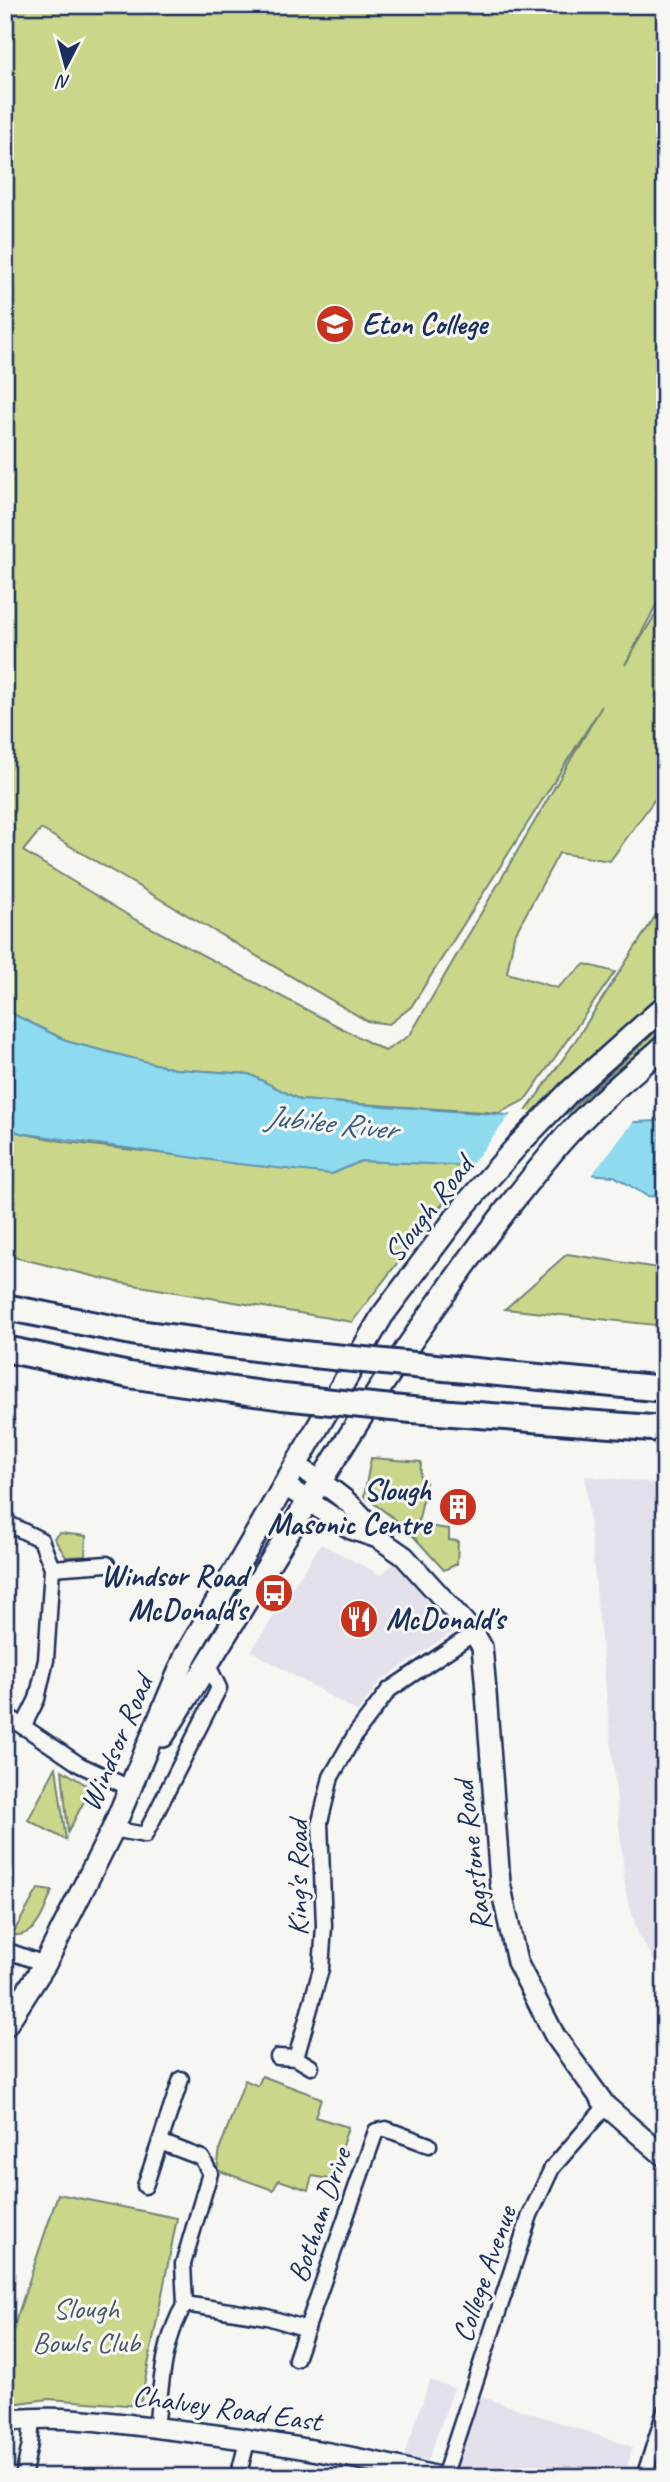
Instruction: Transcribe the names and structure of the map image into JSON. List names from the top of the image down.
{
  "streets": {
    "main road": [
      "Slough Road",
      "Windsor Road",
      "Ragstone Road",
      "Chalvey Road East"
    ],
    "street": ["King's Road", "Botham Drive", "College Avenue"]
  },
  "crossings": [
    ["Slough Road", "Windsor Road"],
    ["Slough Road", "Ragstone Road"],
    ["Windsor Road", "Ragstone Road"],
    ["Ragstone Road", "King's Road"],
    ["Ragstone Road", "College Avenue"]
  ],
  "water": ["Jubilee River"],
  "parks": ["Slough Bowls Club"],
  "places": {
    "school or university": ["Eton College"],
    "building": ["Slough Masonic Centre"],
    "bus stop": ["Windsor Road McDonald's"],
    "restaurant": ["McDonald's"]
  },
  "north": "bottom"
}
